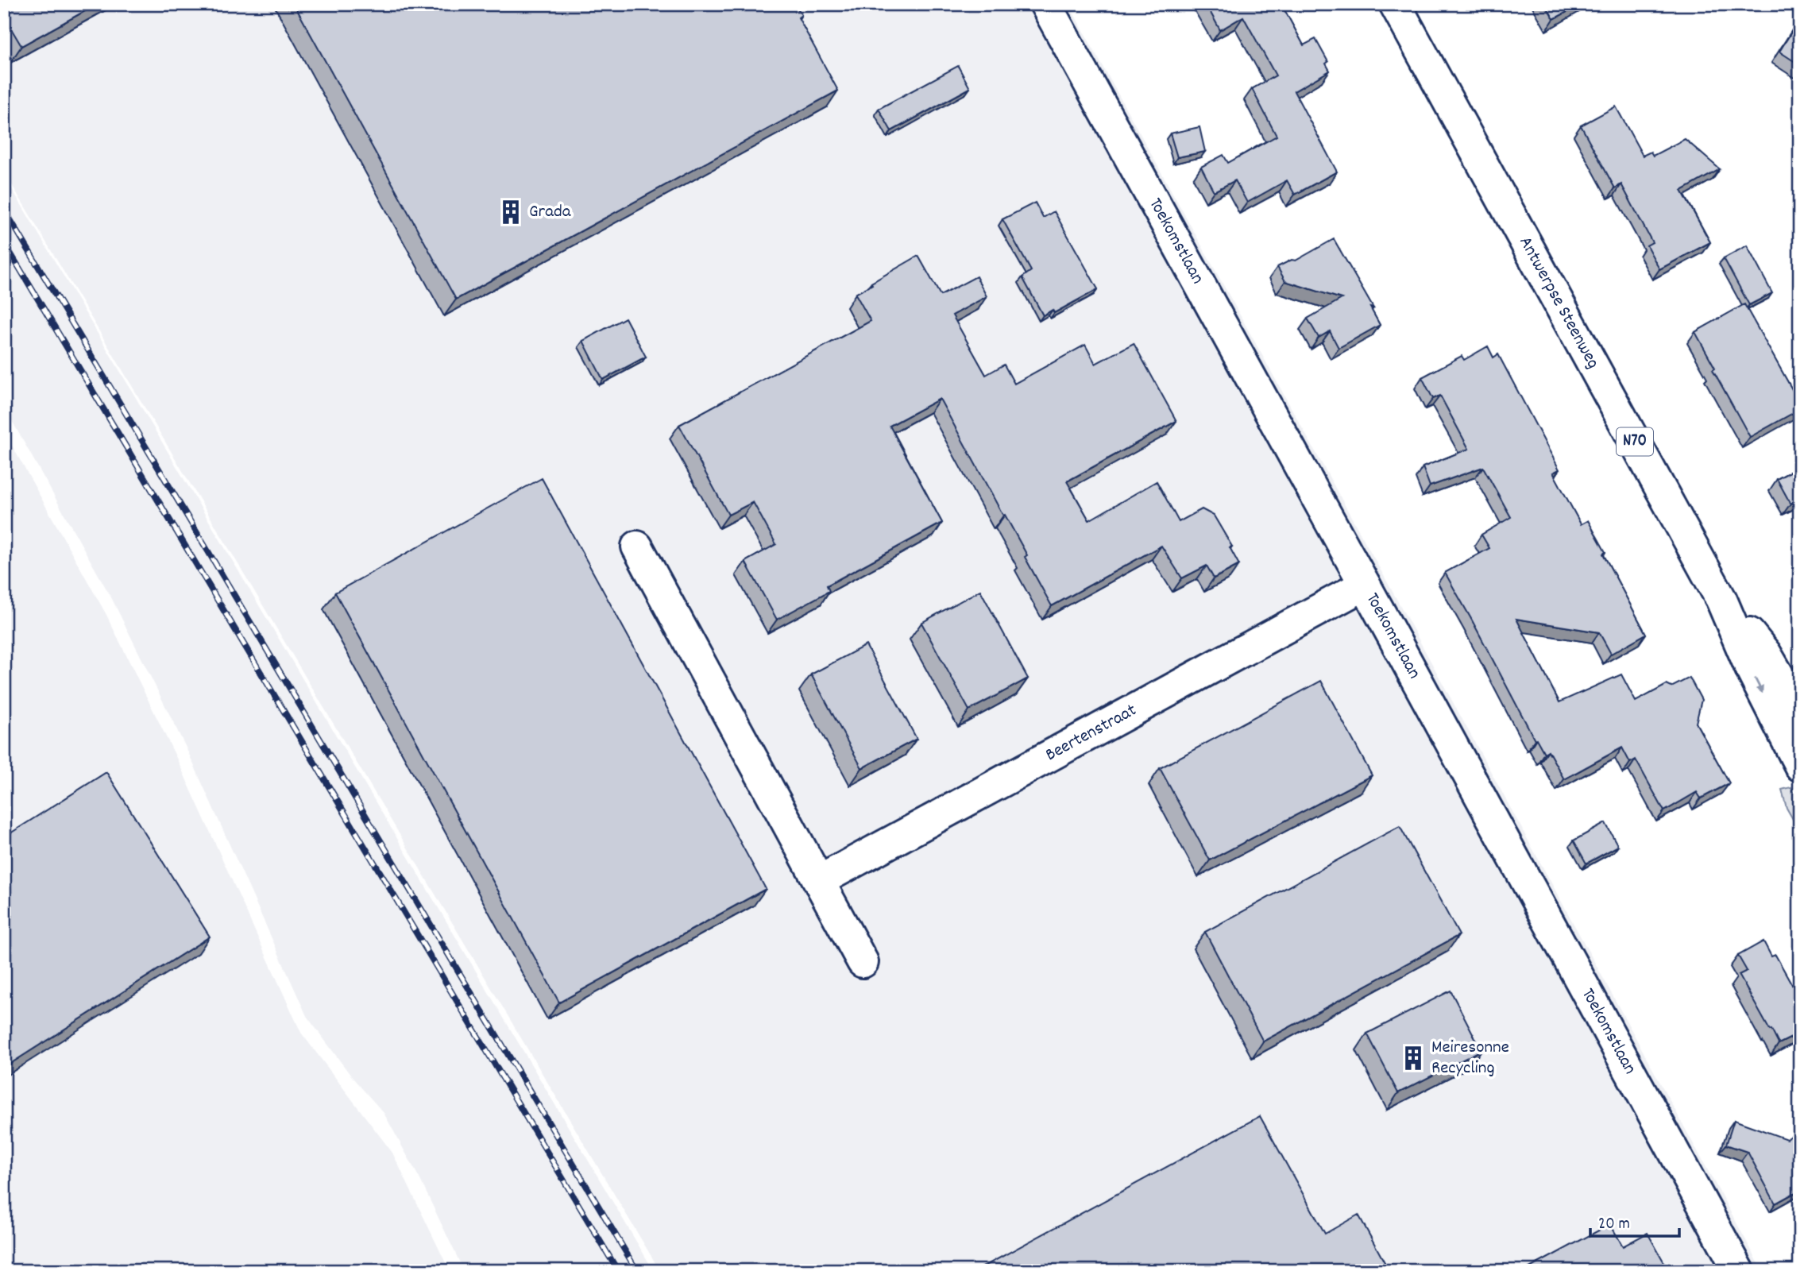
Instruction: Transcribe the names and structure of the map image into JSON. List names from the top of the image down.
{
  "streets": {
    "street": [
      "Toekomstlaan",
      "Antwerpse Steenweg",
      "N70",
      "Beertenstraat"
    ]
  },
  "crossings": [
    ["Toekomstlaan", "Beertenstraat"]
  ],
  "places": {
    "building": ["Grada", "Meiresonne Recycling"]
  },
  "scale_bar": "20 m"
}
